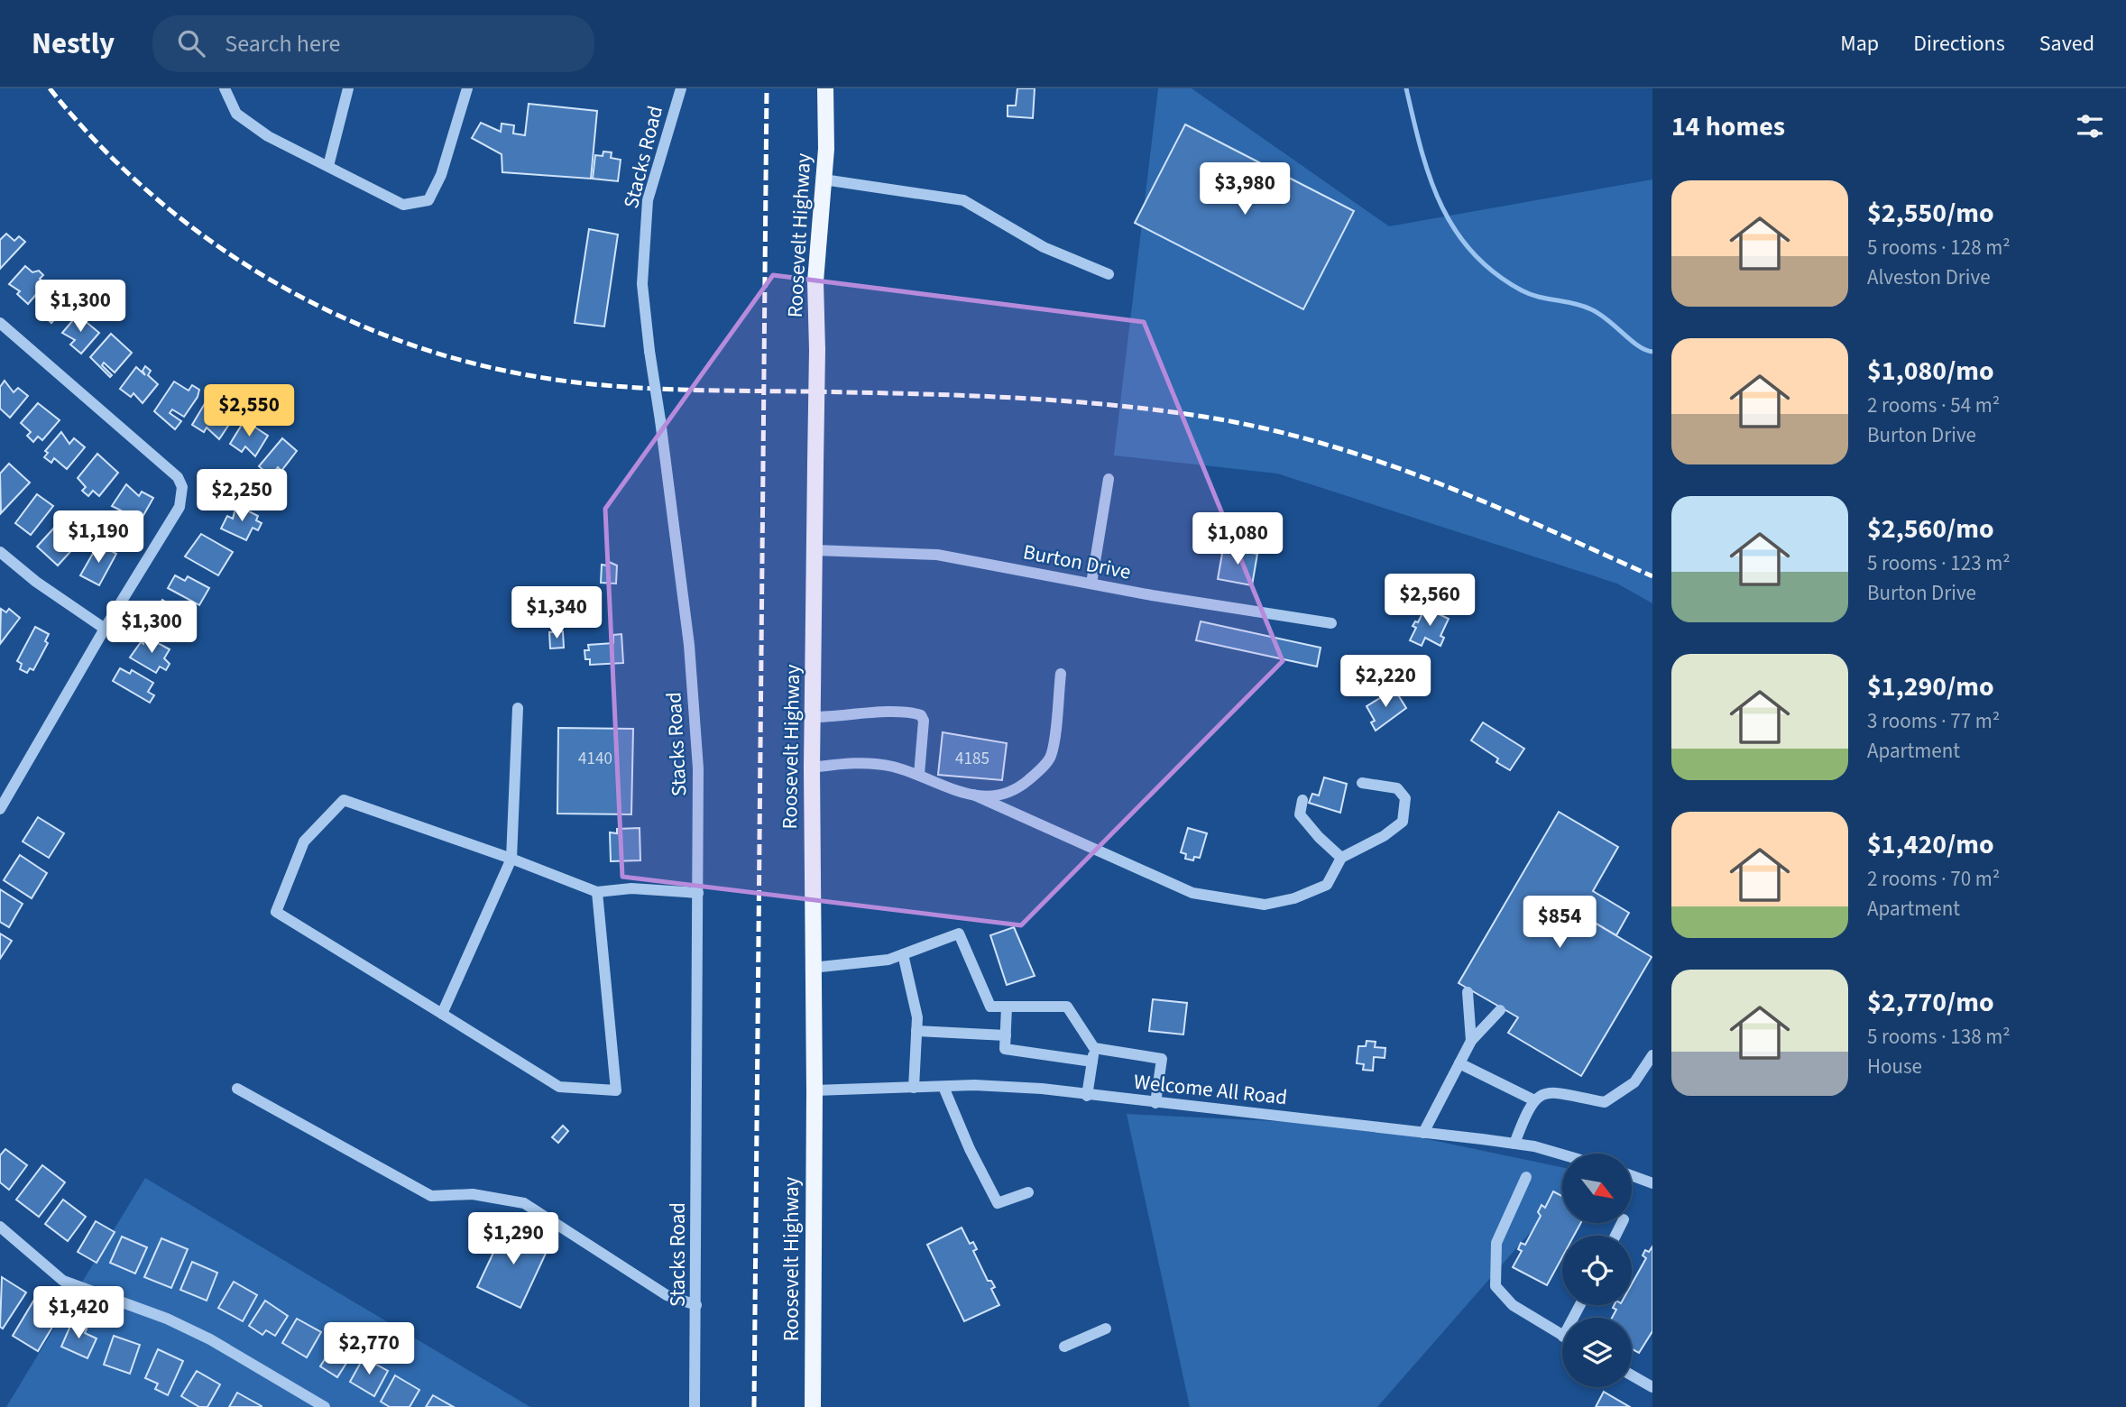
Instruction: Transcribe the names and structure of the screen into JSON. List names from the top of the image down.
{
  "streets": {
    "main road": ["Roosevelt Highway"],
    "street": ["Stacks Road", "Burton Drive", "Welcome All Road"]
  },
  "crossings": [
    ["Roosevelt Highway", "Burton Drive"],
    ["Roosevelt Highway", "Welcome All Road"]
  ],
  "house_numbers": ["4140", "4185"],
  "north": "bottom right",
  "page": {
    "header": "Nestly",
    "search": "Search here",
    "nav": ["Map", "Directions", "Saved"],
    "heading": "14 homes",
    "price": [
      "$3,980",
      "$1,300",
      "$2,550",
      "$2,250",
      "$1,190",
      "$1,080",
      "$2,560",
      "$1,340",
      "$1,300",
      "$2,220",
      "$854",
      "$1,290",
      "$1,420",
      "$2,770"
    ],
    "list": [
      {
        "name": "$2,550/mo",
        "note": "5 rooms · 128 m² · Alveston Drive"
      },
      {
        "name": "$1,080/mo",
        "note": "2 rooms · 54 m² · Burton Drive"
      },
      {
        "name": "$2,560/mo",
        "note": "5 rooms · 123 m² · Burton Drive"
      },
      {
        "name": "$1,290/mo",
        "note": "3 rooms · 77 m² · Apartment"
      },
      {
        "name": "$1,420/mo",
        "note": "2 rooms · 70 m² · Apartment"
      },
      {
        "name": "$2,770/mo",
        "note": "5 rooms · 138 m² · House"
      }
    ]
  }
}
